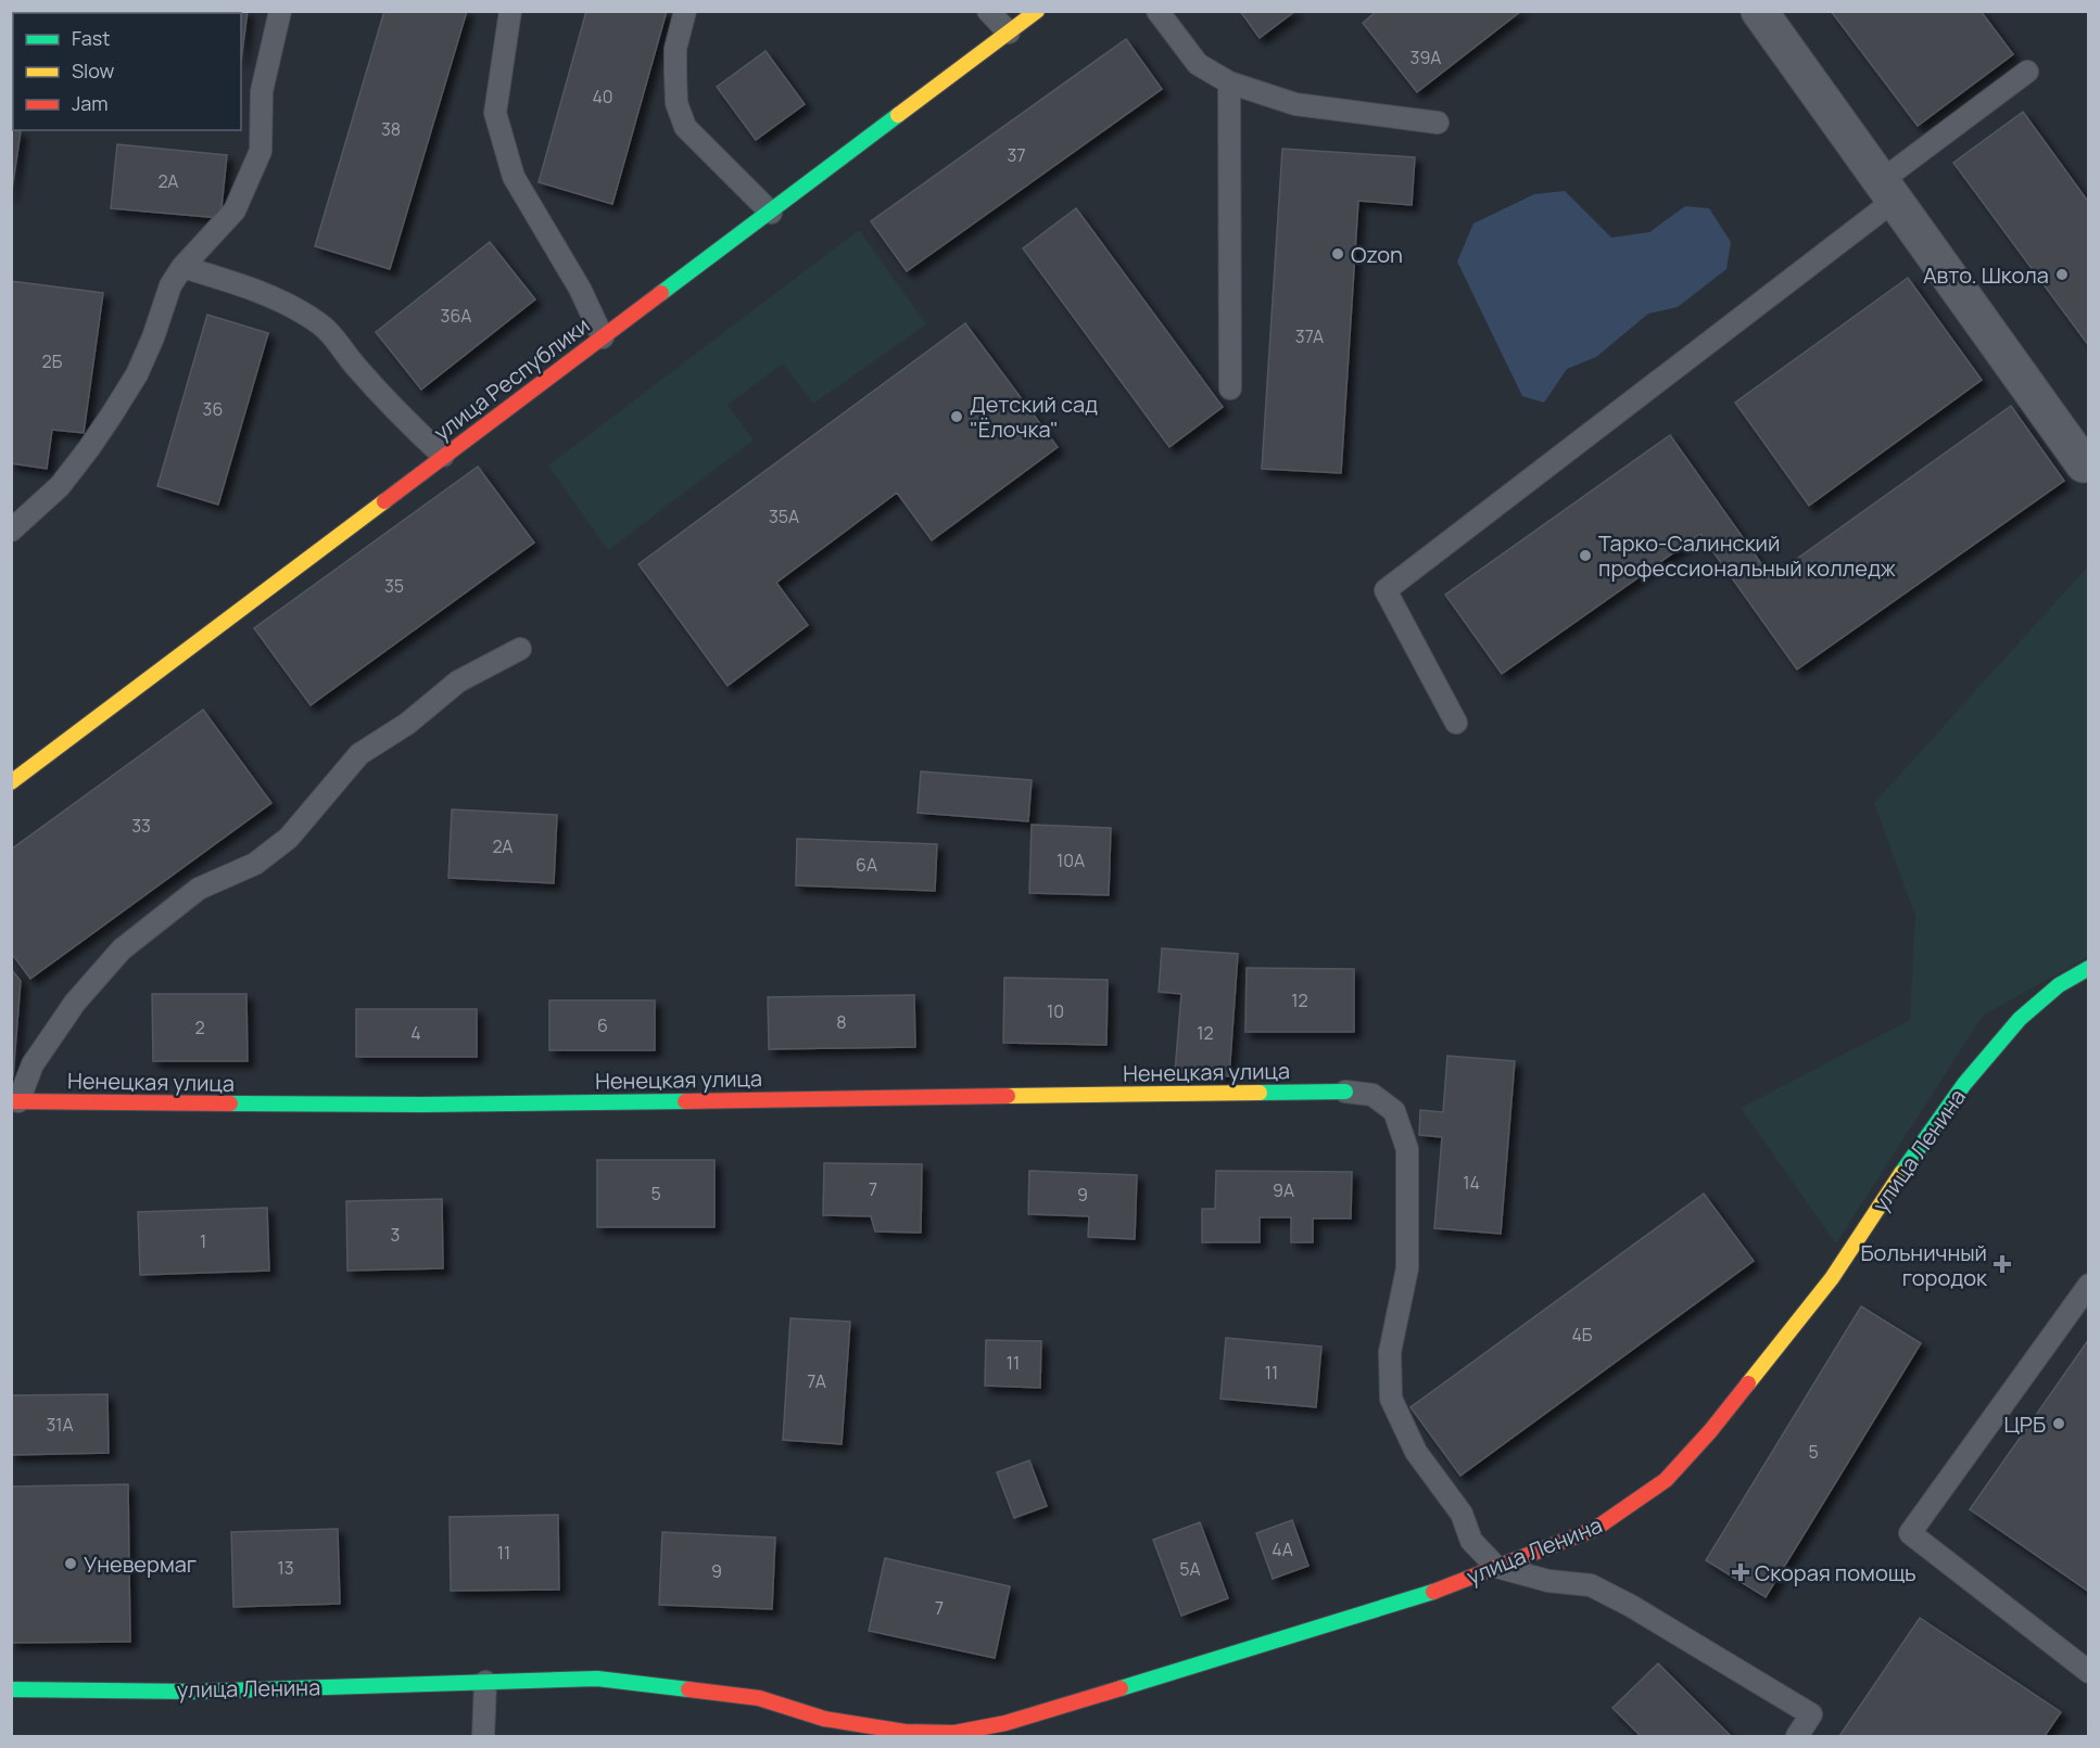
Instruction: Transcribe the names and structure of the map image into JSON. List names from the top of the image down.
{
  "streets": {
    "street": ["улица Республики", "Ненецкая улица", "улица Ленина"]
  },
  "places": {
    "other": [
      "Ozon",
      "Авто. Школа",
      "Детский сад \"Ёлочка\"",
      "Тарко-Салинский профессиональный колледж",
      "ЦРБ",
      "Уневермаг"
    ],
    "health": ["Больничный городок", "Скорая помощь"]
  },
  "house_numbers": [
    "39А",
    "40",
    "38",
    "37",
    "2А",
    "36А",
    "37А",
    "2Б",
    "36",
    "35А",
    "35",
    "33",
    "2А",
    "10А",
    "6А",
    "12",
    "10",
    "8",
    "6",
    "2",
    "4",
    "12",
    "14",
    "7",
    "9А",
    "5",
    "9",
    "3",
    "1",
    "4Б",
    "11",
    "11",
    "7А",
    "31А",
    "5",
    "4А",
    "11",
    "13",
    "5А",
    "9",
    "7"
  ],
  "legend": ["Fast", "Slow", "Jam"]
}
